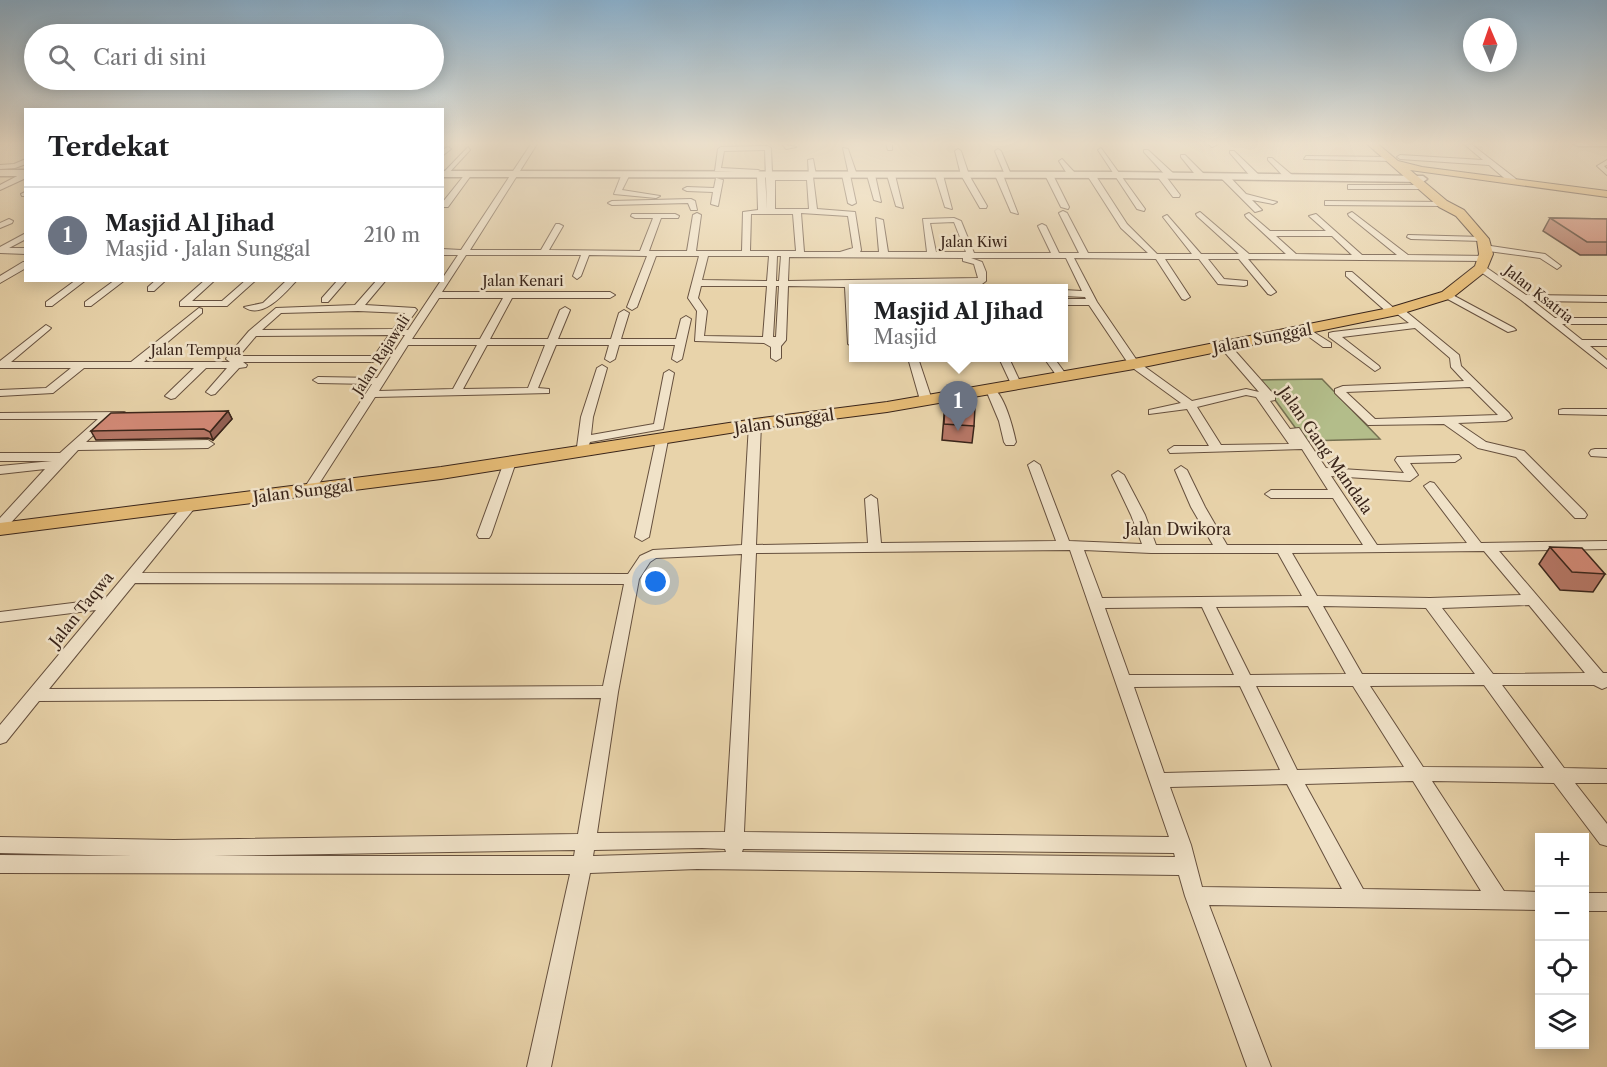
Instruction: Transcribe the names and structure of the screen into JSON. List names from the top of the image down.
{
  "streets": {
    "main road": ["Jalan Sunggal"],
    "street": [
      "Jalan Kiwi",
      "Jalan Kenari",
      "Jalan Ksatria",
      "Jalan Tempua",
      "Jalan Rajawali",
      "Jalan Gang Mandala",
      "Jalan Dwikora",
      "Jalan Taqwa"
    ]
  },
  "crossings": [
    ["Jalan Kiwi", "Jalan Ksatria"],
    ["Jalan Kiwi", "Jalan Sunggal"],
    ["Jalan Kiwi", "Jalan Rajawali"],
    ["Jalan Kenari", "Jalan Rajawali"],
    ["Jalan Ksatria", "Jalan Sunggal"],
    ["Jalan Sunggal", "Jalan Rajawali"],
    ["Jalan Sunggal", "Jalan Gang Mandala"],
    ["Jalan Sunggal", "Jalan Taqwa"],
    ["Jalan Tempua", "Jalan Rajawali"],
    ["Jalan Gang Mandala", "Jalan Dwikora"]
  ],
  "north": "top",
  "page": {
    "search": "Cari di sini",
    "heading": "Terdekat",
    "list": [
      {
        "mark": "1",
        "name": "Masjid Al Jihad",
        "note": "Masjid · Jalan Sunggal",
        "value": "210 m"
      }
    ],
    "popup": ["Masjid Al Jihad", "Masjid"],
    "pins": "1",
    "map_buttons": ["+", "−"]
  }
}
